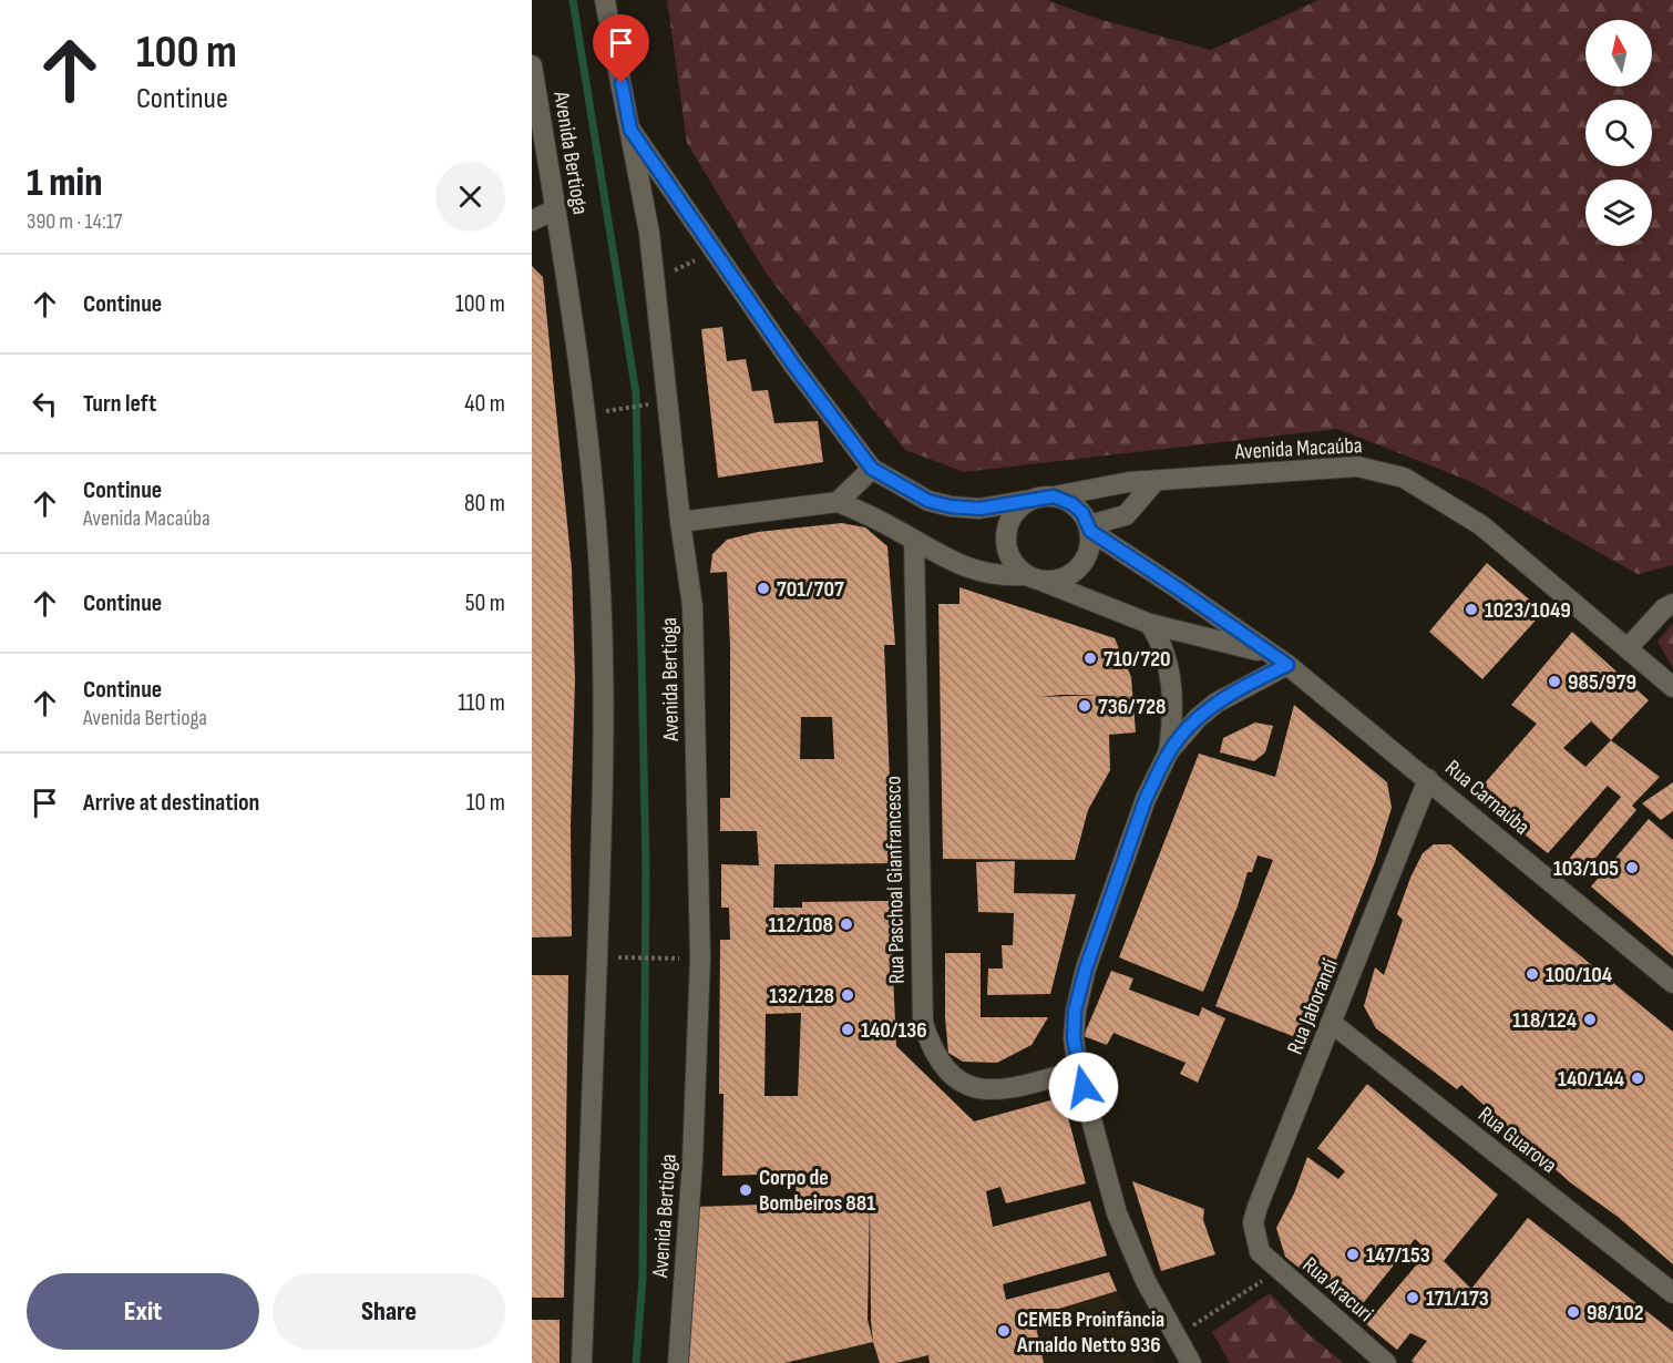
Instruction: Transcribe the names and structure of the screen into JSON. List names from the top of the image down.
{
  "streets": {
    "street": [
      "Avenida Bertioga",
      "Avenida Macaúba",
      "Rua Carnaúba",
      "Rua Paschoal Gianfrancesco",
      "Rua Jaborandi",
      "Rua Guarova",
      "Rua Aracuri"
    ]
  },
  "crossings": [
    ["Rua Carnaúba", "Rua Jaborandi"],
    ["Rua Jaborandi", "Rua Guarova"],
    ["Rua Jaborandi", "Rua Aracuri"]
  ],
  "places": [
    "701/707",
    "1023/1049",
    "710/720",
    "985/979",
    "736/728",
    "103/105",
    "112/108",
    "100/104",
    "132/128",
    "118/124",
    "140/136",
    "140/144",
    "Corpo de Bombeiros 881",
    "147/153",
    "171/173",
    "98/102",
    "CEMEB Proinfância Arnaldo Netto 936"
  ],
  "north": "top",
  "page": {
    "turn": ["100 m", "Continue"],
    "heading": ["1 min", "390 m · 14:17"],
    "list": [
      {
        "name": "Continue",
        "value": "100 m"
      },
      {
        "name": "Turn left",
        "value": "40 m"
      },
      {
        "name": "Continue",
        "note": "Avenida Macaúba",
        "value": "80 m"
      },
      {
        "name": "Continue",
        "value": "50 m"
      },
      {
        "name": "Continue",
        "note": "Avenida Bertioga",
        "value": "110 m"
      },
      {
        "name": "Arrive at destination",
        "value": "10 m"
      }
    ],
    "buttons": ["Exit", "Share"]
  }
}
